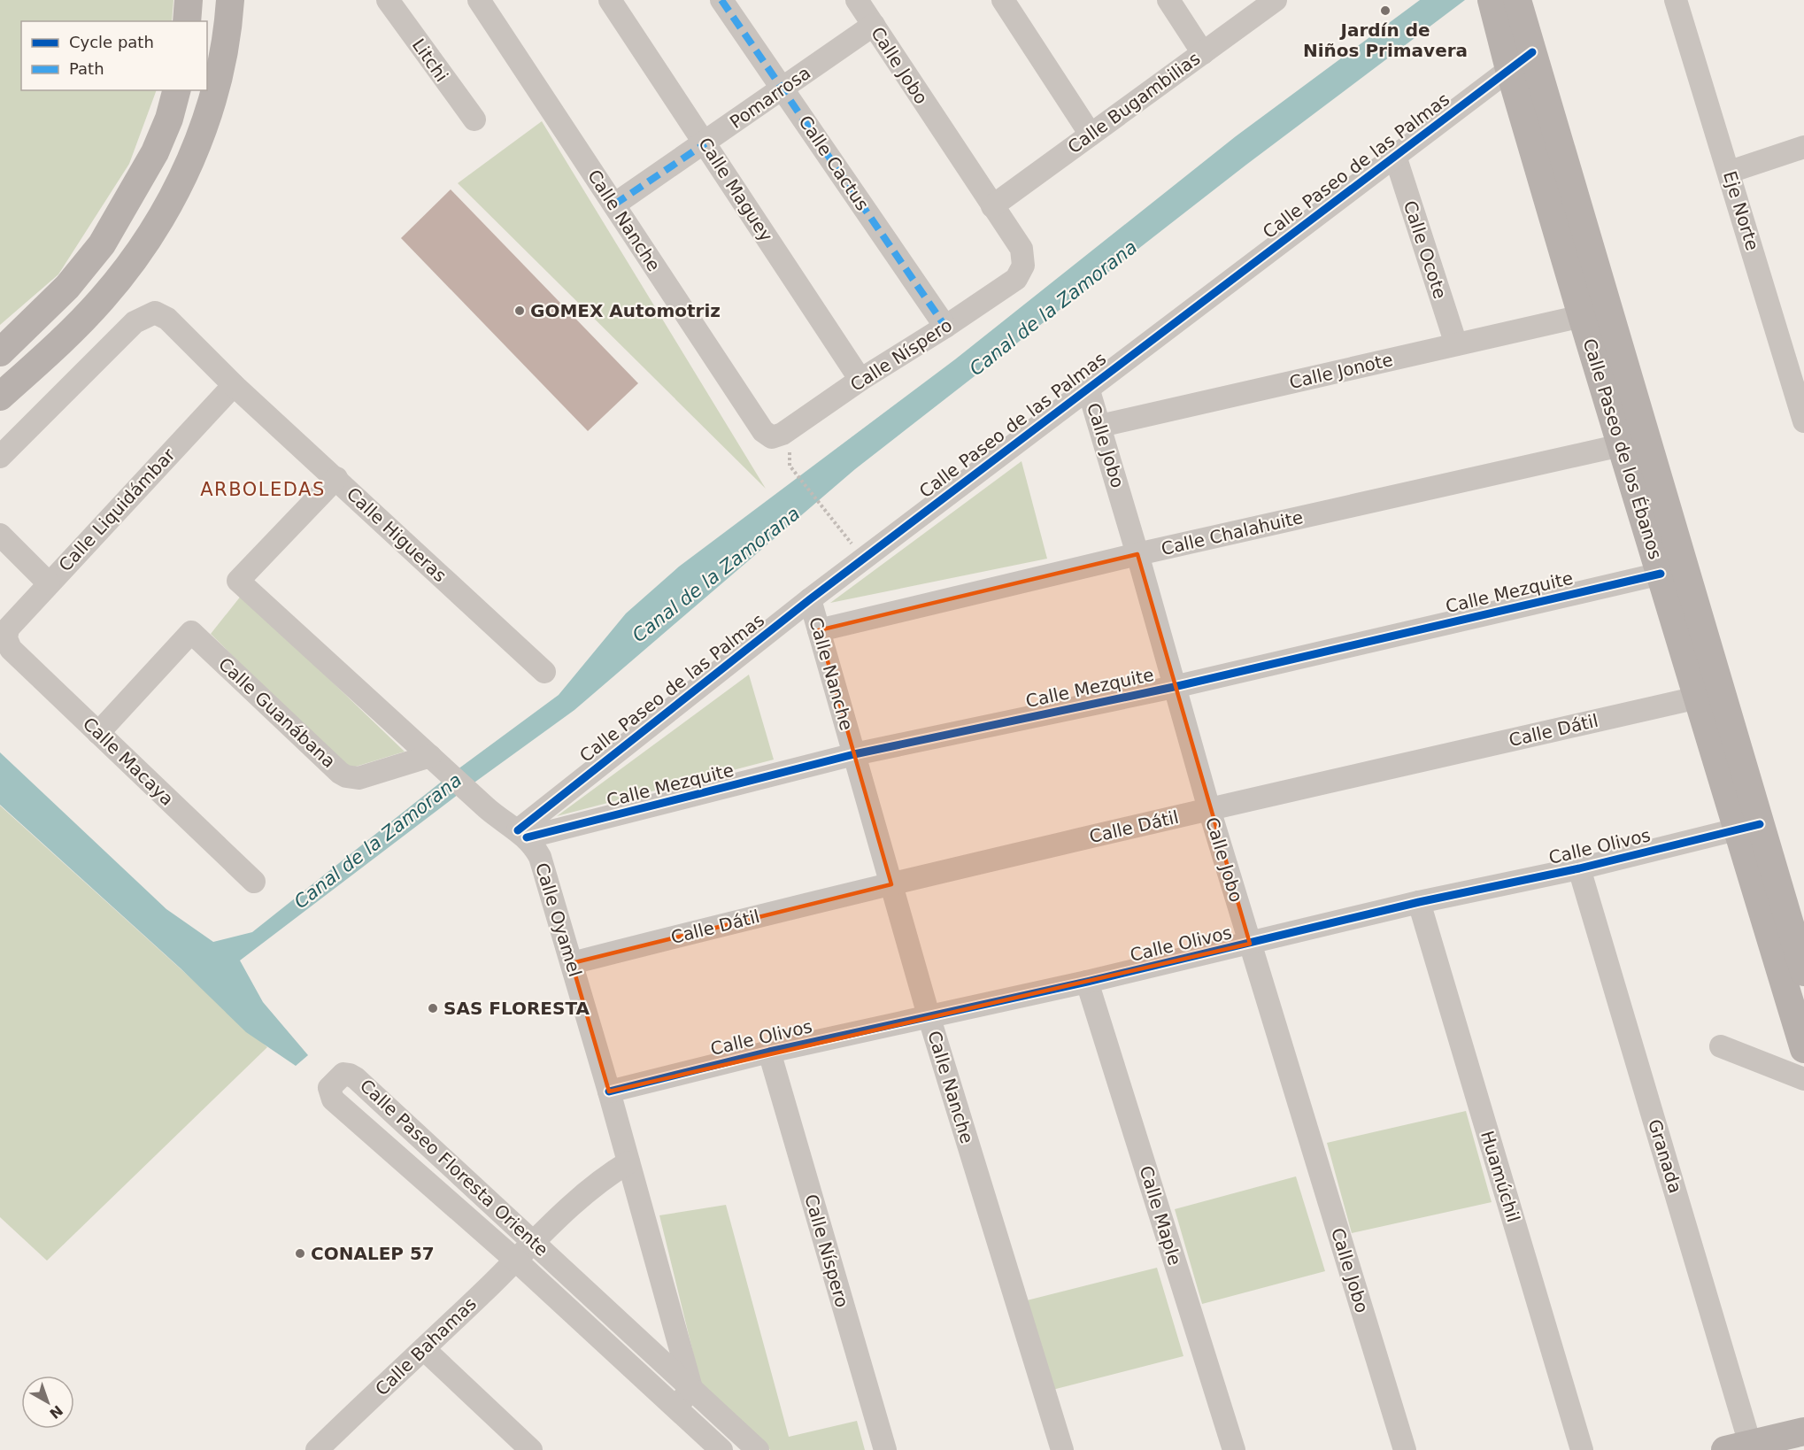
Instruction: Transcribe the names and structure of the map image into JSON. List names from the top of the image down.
{
  "streets": {
    "main road": ["Calle Paseo de los Ébanos"],
    "street": [
      "Litchi",
      "Calle Jobo",
      "Pomarrosa",
      "Calle Bugambilias",
      "Calle Cactus",
      "Calle Paseo de las Palmas",
      "Calle Maguey",
      "Eje Norte",
      "Calle Nanche",
      "Calle Ocote",
      "Calle Níspero",
      "Calle Jonote",
      "Calle Liquidámbar",
      "Calle Chalahuite",
      "Calle Higueras",
      "Calle Mezquite",
      "Calle Guanábana",
      "Calle Dátil",
      "Calle Macaya",
      "Calle Olivos",
      "Calle Oyamel",
      "Granada",
      "Calle Paseo Floresta Oriente",
      "Huamúchil",
      "Calle Maple",
      "Calle Bahamas"
    ]
  },
  "crossings": [
    ["Calle Jobo", "Pomarrosa"],
    ["Calle Jobo", "Calle Bugambilias"],
    ["Calle Jobo", "Calle Paseo de las Palmas"],
    ["Calle Jobo", "Calle Níspero"],
    ["Calle Jobo", "Calle Jonote"],
    ["Calle Jobo", "Calle Chalahuite"],
    ["Calle Jobo", "Calle Mezquite"],
    ["Calle Jobo", "Calle Dátil"],
    ["Calle Jobo", "Calle Olivos"],
    ["Pomarrosa", "Calle Cactus"],
    ["Pomarrosa", "Calle Maguey"],
    ["Pomarrosa", "Calle Nanche"],
    ["Calle Cactus", "Calle Níspero"],
    ["Calle Paseo de las Palmas", "Calle Nanche"],
    ["Calle Paseo de las Palmas", "Calle Ocote"],
    ["Calle Paseo de las Palmas", "Calle Paseo de los Ébanos"],
    ["Calle Paseo de las Palmas", "Calle Mezquite"],
    ["Calle Paseo de las Palmas", "Calle Oyamel"],
    ["Calle Maguey", "Calle Níspero"],
    ["Calle Nanche", "Calle Níspero"],
    ["Calle Nanche", "Calle Chalahuite"],
    ["Calle Nanche", "Calle Mezquite"],
    ["Calle Nanche", "Calle Dátil"],
    ["Calle Nanche", "Calle Olivos"],
    ["Calle Ocote", "Calle Jonote"],
    ["Calle Níspero", "Calle Olivos"],
    ["Calle Jonote", "Calle Paseo de los Ébanos"],
    ["Calle Paseo de los Ébanos", "Calle Chalahuite"],
    ["Calle Paseo de los Ébanos", "Calle Mezquite"],
    ["Calle Paseo de los Ébanos", "Calle Dátil"],
    ["Calle Paseo de los Ébanos", "Calle Olivos"],
    ["Calle Liquidámbar", "Calle Higueras"],
    ["Calle Liquidámbar", "Calle Macaya"],
    ["Calle Higueras", "Calle Oyamel"],
    ["Calle Mezquite", "Calle Oyamel"],
    ["Calle Guanábana", "Calle Macaya"],
    ["Calle Guanábana", "Calle Oyamel"],
    ["Calle Dátil", "Calle Oyamel"],
    ["Calle Olivos", "Calle Oyamel"],
    ["Calle Olivos", "Granada"],
    ["Calle Olivos", "Huamúchil"],
    ["Calle Olivos", "Calle Maple"],
    ["Calle Oyamel", "Calle Paseo Floresta Oriente"],
    ["Calle Paseo Floresta Oriente", "Calle Bahamas"]
  ],
  "districts": ["ARBOLEDAS"],
  "water": ["Canal de la Zamorana"],
  "places": [
    "Jardín de Niños Primavera",
    "GOMEX Automotriz",
    "SAS FLORESTA",
    "CONALEP 57"
  ],
  "legend": ["Cycle path", "Path"],
  "north": "bottom right"
}
